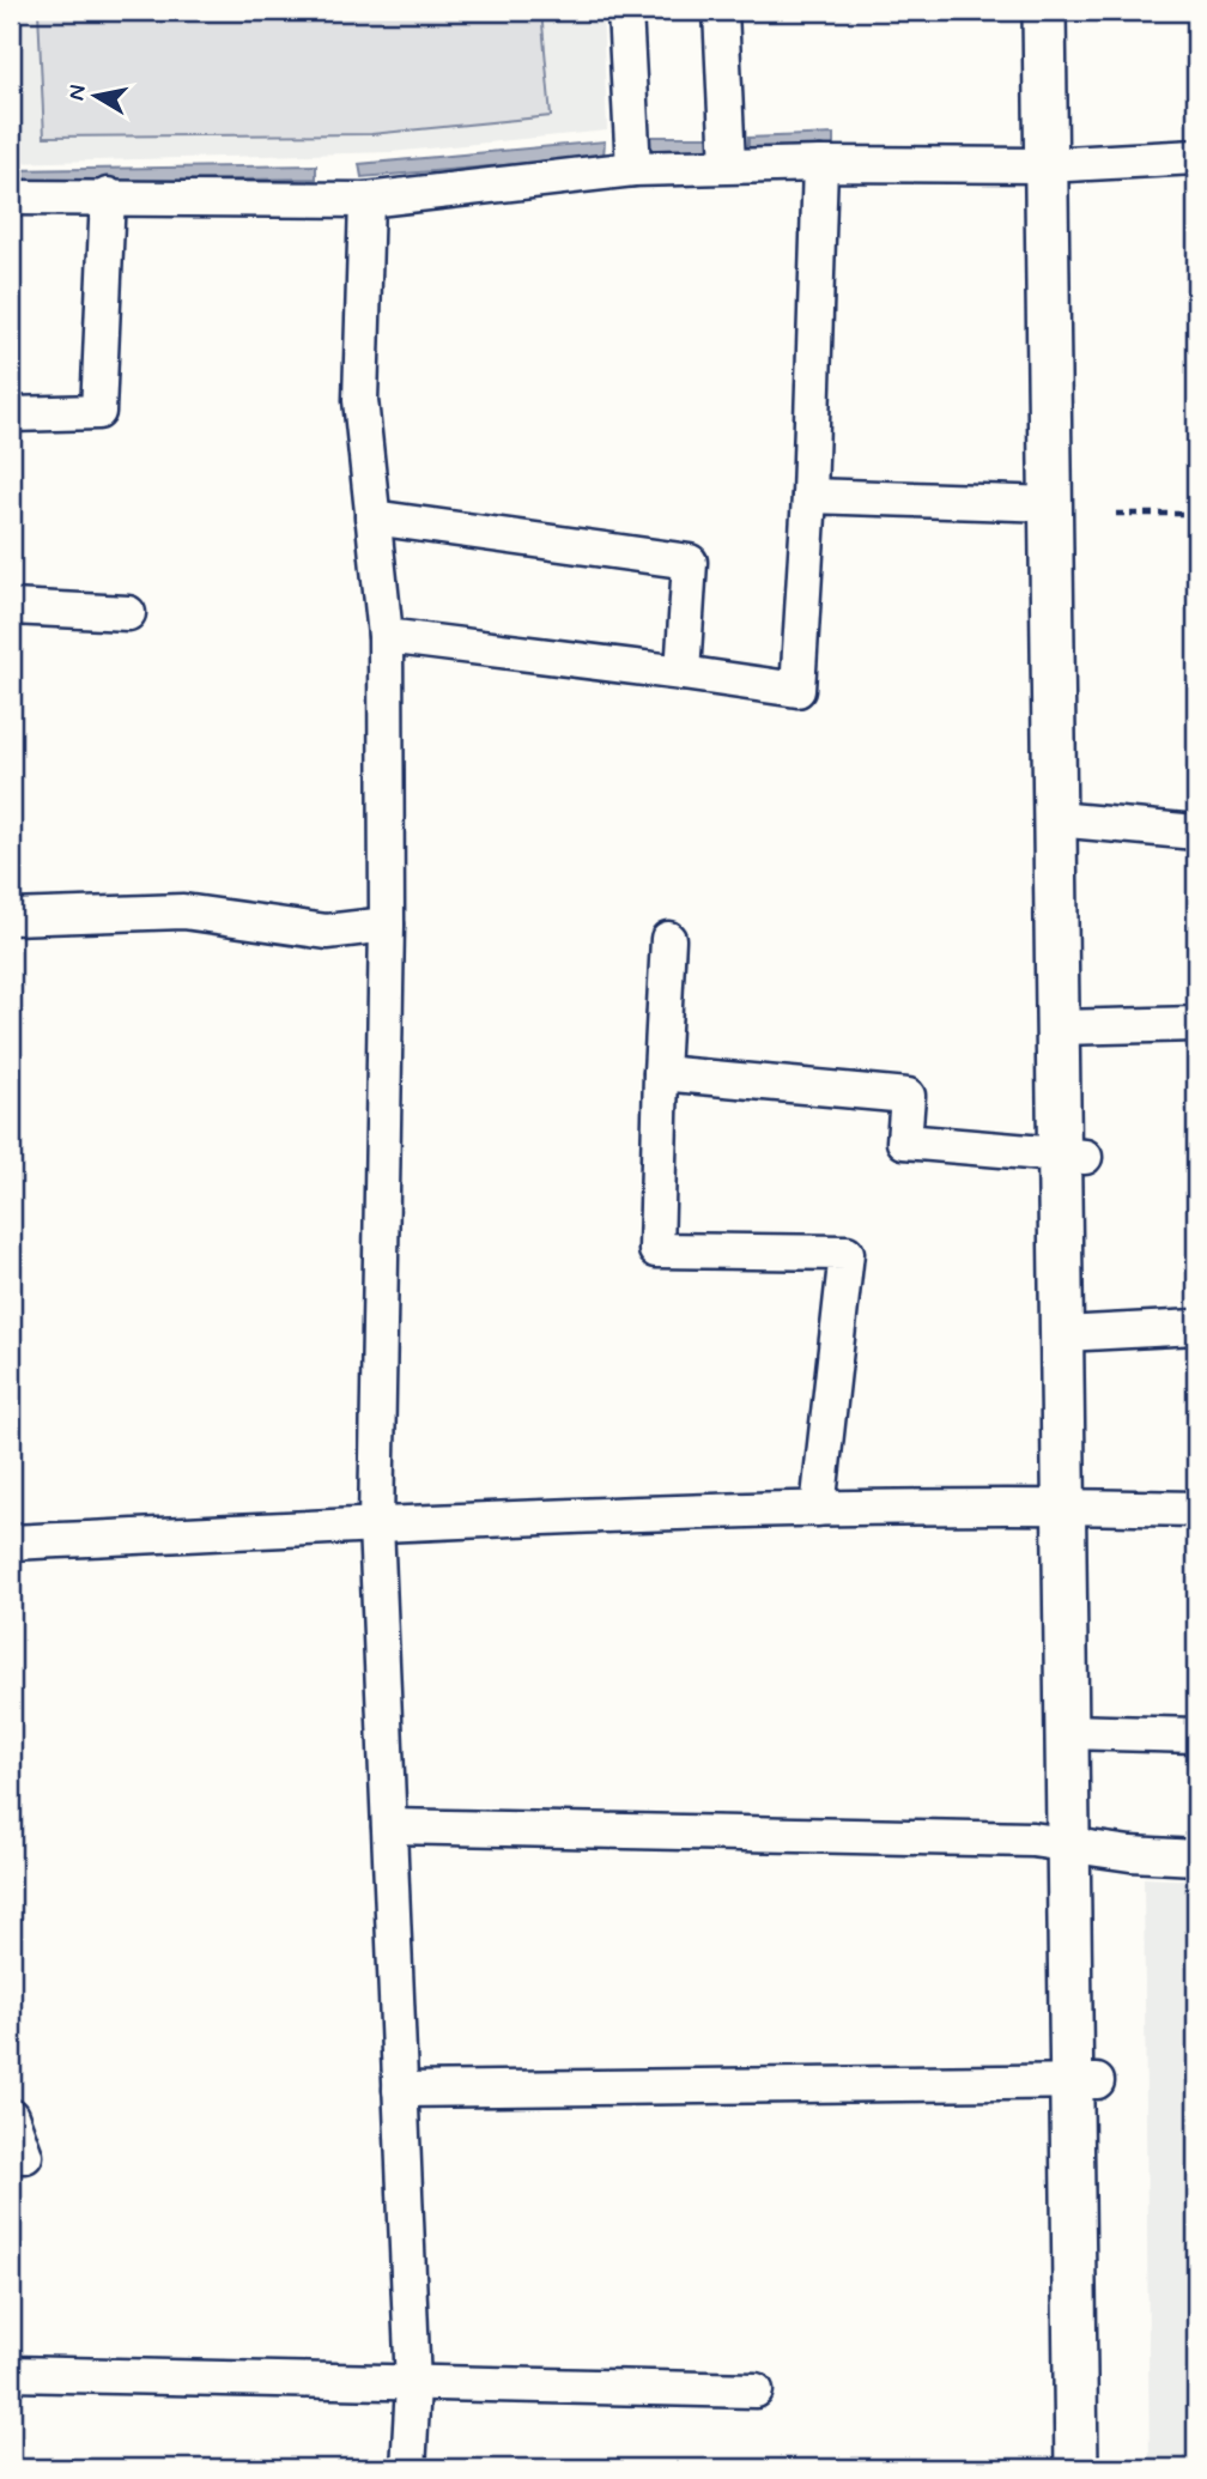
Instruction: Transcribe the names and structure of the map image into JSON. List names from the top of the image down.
{
  "north": "left"
}
